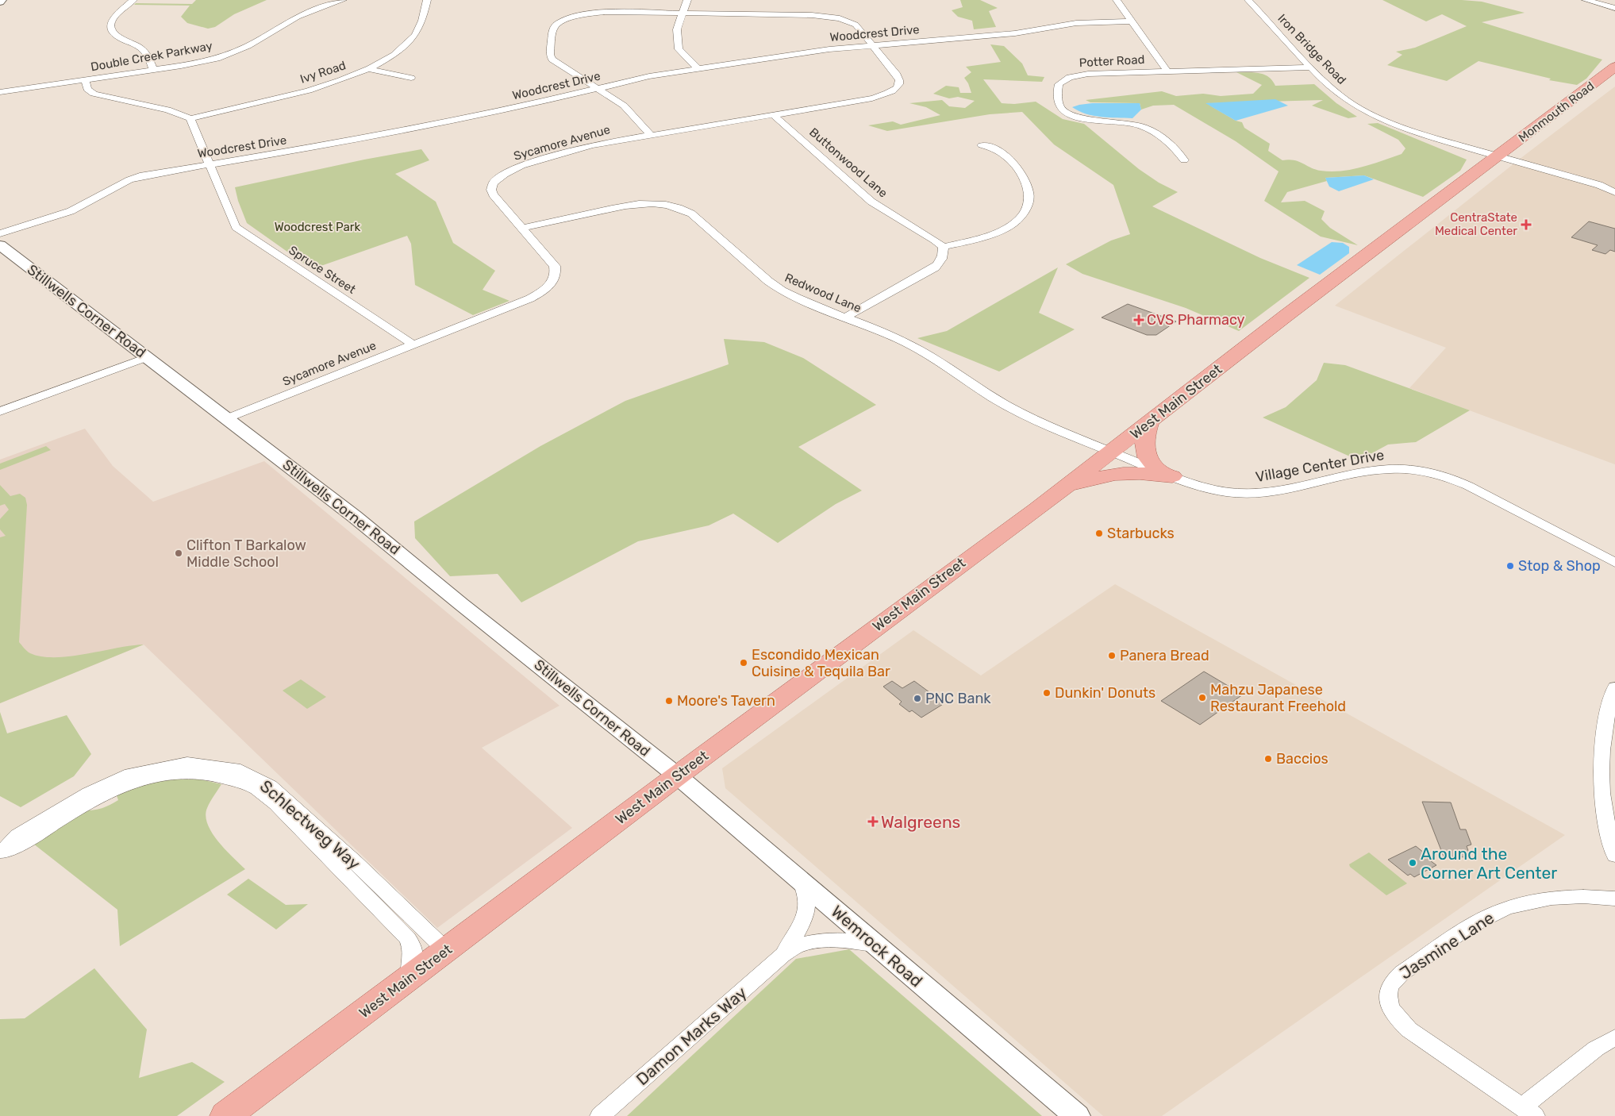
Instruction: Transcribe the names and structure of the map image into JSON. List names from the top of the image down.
{
  "streets": {
    "main road": ["Monmouth Road", "West Main Street"],
    "street": [
      "Woodcrest Drive",
      "Iron Bridge Road",
      "Double Creek Parkway",
      "Potter Road",
      "Ivy Road",
      "Sycamore Avenue",
      "Buttonwood Lane",
      "Spruce Street",
      "Redwood Lane",
      "Stillwells Corner Road",
      "Village Center Drive",
      "Schlectweg Way",
      "Jasmine Lane",
      "Wemrock Road",
      "Damon Marks Way"
    ]
  },
  "crossings": [
    ["Woodcrest Drive", "Sycamore Avenue"],
    ["Woodcrest Drive", "Spruce Street"],
    ["Iron Bridge Road", "Potter Road"],
    ["Iron Bridge Road", "Monmouth Road"],
    ["Iron Bridge Road", "West Main Street"],
    ["Ivy Road", "Spruce Street"],
    ["Monmouth Road", "West Main Street"],
    ["Sycamore Avenue", "Buttonwood Lane"],
    ["Sycamore Avenue", "Spruce Street"],
    ["Sycamore Avenue", "Redwood Lane"],
    ["Sycamore Avenue", "Stillwells Corner Road"],
    ["Redwood Lane", "West Main Street"],
    ["Redwood Lane", "Village Center Drive"],
    ["Stillwells Corner Road", "West Main Street"],
    ["Stillwells Corner Road", "Wemrock Road"],
    ["West Main Street", "Village Center Drive"],
    ["West Main Street", "Schlectweg Way"],
    ["West Main Street", "Wemrock Road"],
    ["Wemrock Road", "Damon Marks Way"]
  ],
  "parks": ["Woodcrest Park"],
  "places": {
    "health": ["CentraState Medical Center", "CVS Pharmacy", "Walgreens"],
    "other": [
      "Starbucks",
      "Clifton T Barkalow Middle School",
      "Stop & Shop",
      "Panera Bread",
      "Escondido Mexican Cuisine & Tequila Bar",
      "Dunkin' Donuts",
      "Mahzu Japanese Restaurant Freehold",
      "PNC Bank",
      "Moore's Tavern",
      "Baccios",
      "Around the Corner Art Center"
    ]
  }
}
